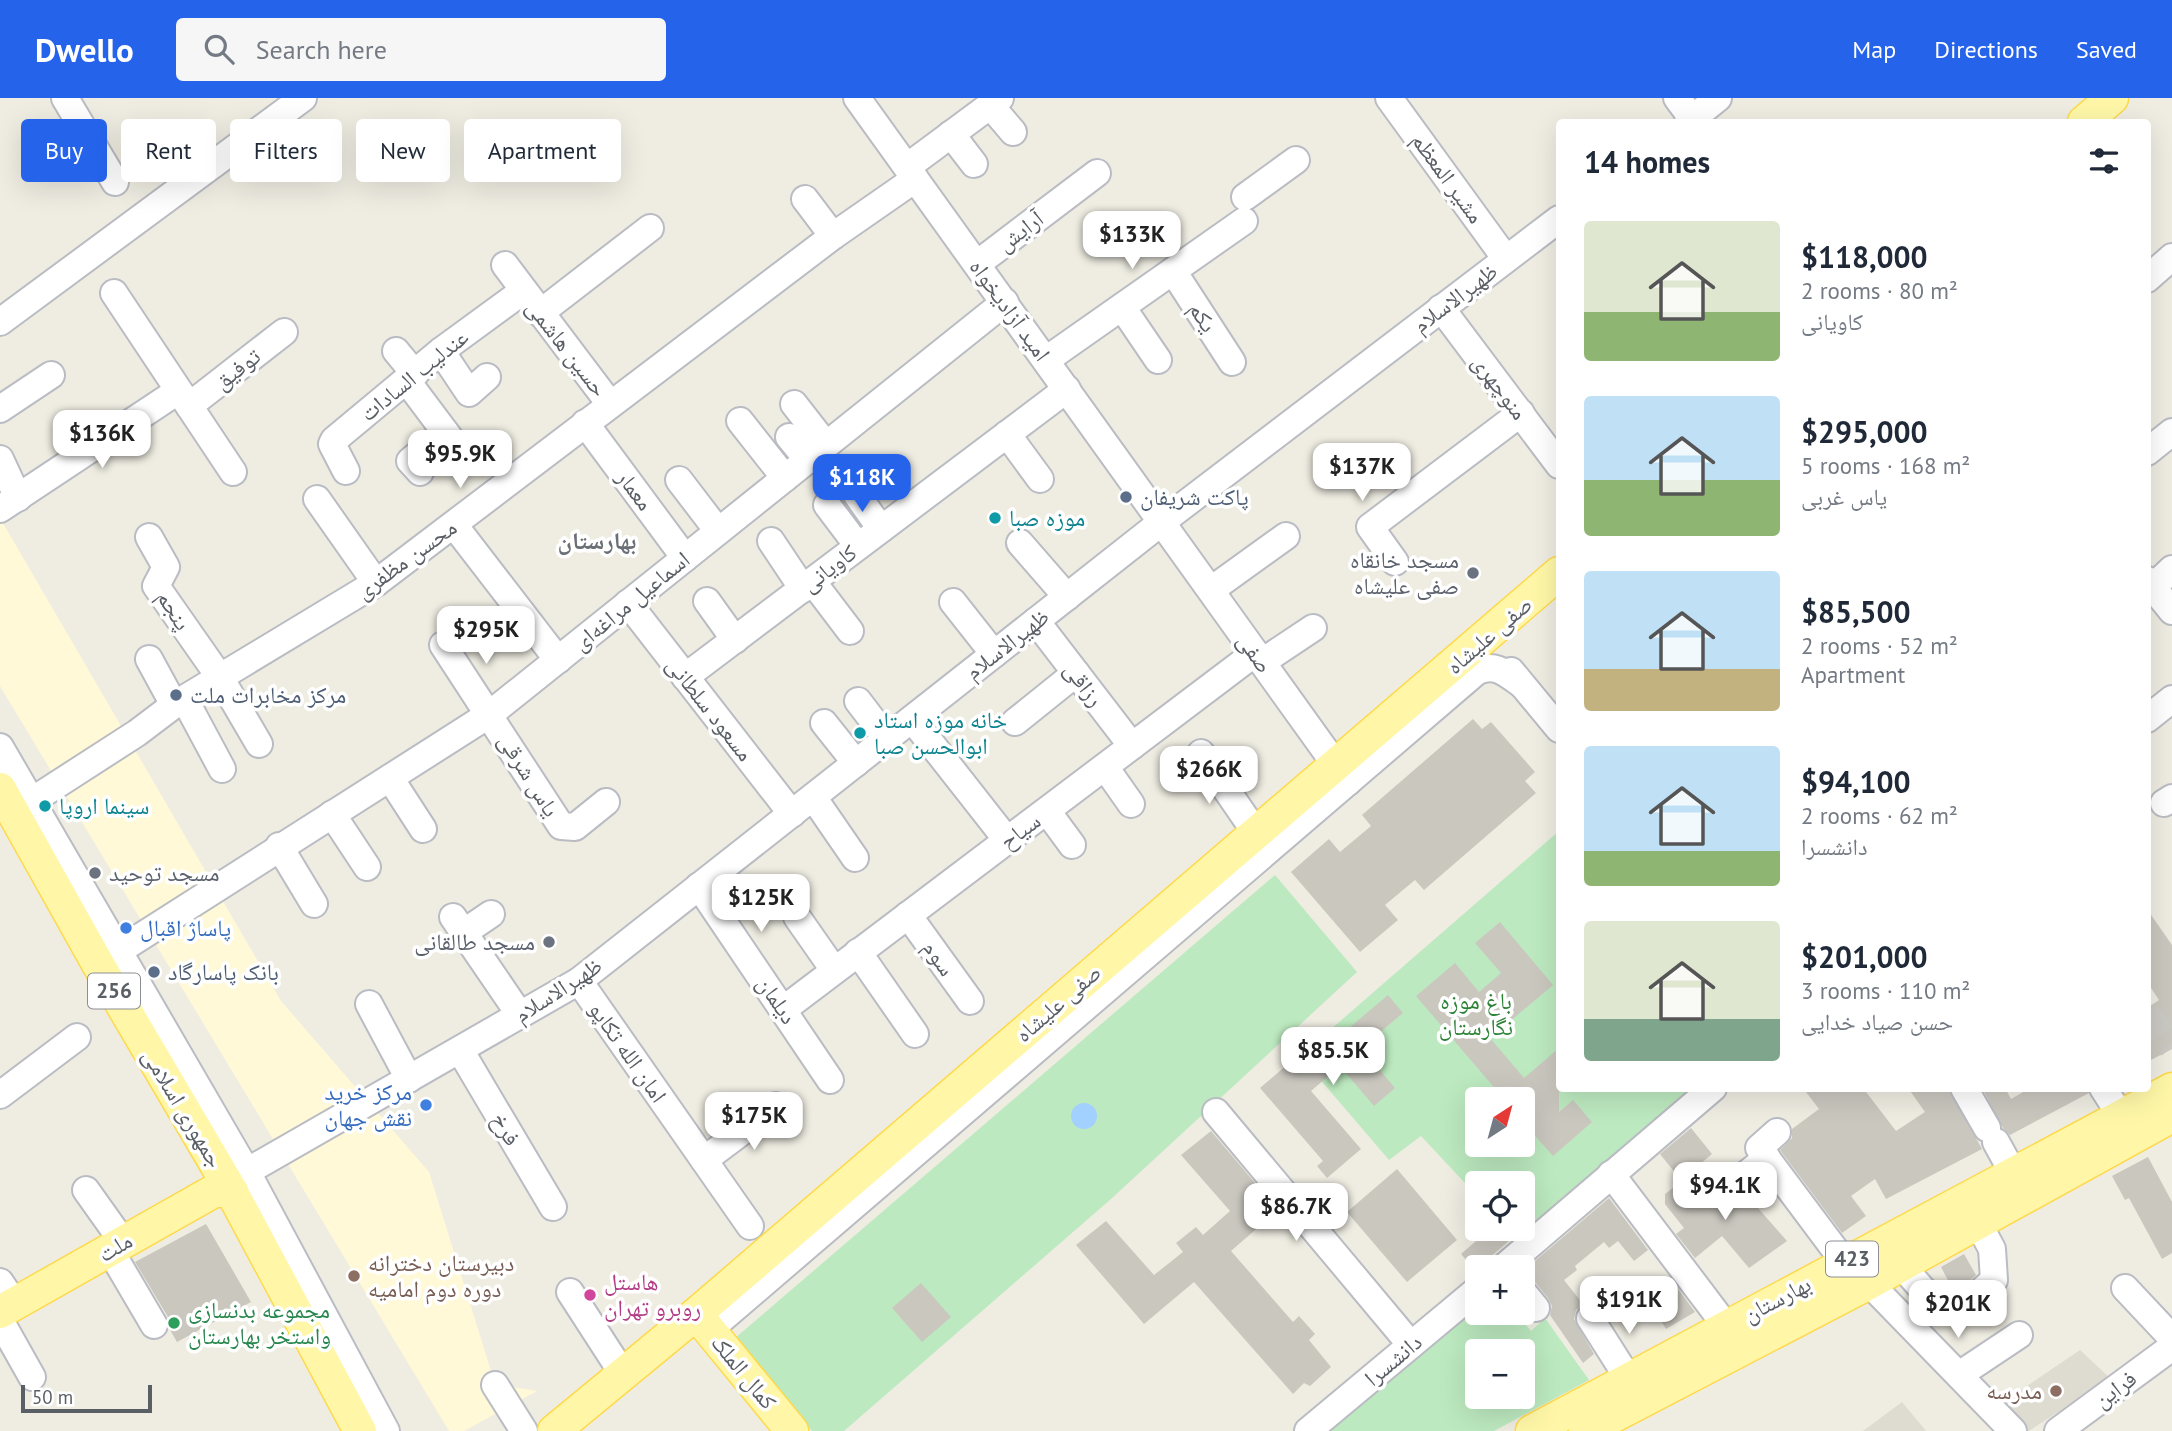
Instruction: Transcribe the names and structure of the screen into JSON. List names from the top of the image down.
{
  "streets": {
    "main road": [
      "صفی علیشاه",
      "256",
      "جمهوری اسلامی",
      "ملت",
      "423",
      "بهارستان",
      "کمال الملک"
    ],
    "street": [
      "مشیر المعظم",
      "آرایش",
      "ظهیرالاسلام",
      "امید آزادیخواه",
      "یکم",
      "حسین هاشمی",
      "توفیق",
      "عندلیب السادات",
      "منوچهری",
      "معمار",
      "محسن مظفری",
      "کاویانی",
      "اسماعیل مراغه‌ای",
      "پنجم",
      "صفی",
      "رزاقی",
      "مسعود سلطانی",
      "یاس شرقی",
      "سیاح",
      "سوم",
      "دیلمان",
      "امان الله تکاپو",
      "فرخ",
      "دانشسرا",
      "فراین"
    ]
  },
  "crossings": [
    ["مشیر المعظم", "ظهیرالاسلام"],
    ["آرایش", "امید آزادیخواه"],
    ["ظهیرالاسلام", "امید آزادیخواه"],
    ["ظهیرالاسلام", "منوچهری"],
    ["ظهیرالاسلام", "صفی"],
    ["ظهیرالاسلام", "رزاقی"],
    ["ظهیرالاسلام", "مسعود سلطانی"],
    ["ظهیرالاسلام", "دیلمان"],
    ["ظهیرالاسلام", "امان الله تکاپو"],
    ["ظهیرالاسلام", "جمهوری اسلامی"],
    ["ظهیرالاسلام", "فرخ"],
    ["ظهیرالاسلام", "ملت"],
    ["امید آزادیخواه", "محسن مظفری"],
    ["امید آزادیخواه", "کاویانی"],
    ["امید آزادیخواه", "اسماعیل مراغه‌ای"],
    ["امید آزادیخواه", "صفی"],
    ["حسین هاشمی", "عندلیب السادات"],
    ["حسین هاشمی", "محسن مظفری"],
    ["معمار", "محسن مظفری"],
    ["معمار", "اسماعیل مراغه‌ای"],
    ["محسن مظفری", "پنجم"],
    ["محسن مظفری", "جمهوری اسلامی"],
    ["کاویانی", "مسعود سلطانی"],
    ["اسماعیل مراغه‌ای", "مسعود سلطانی"],
    ["اسماعیل مراغه‌ای", "یاس شرقی"],
    ["اسماعیل مراغه‌ای", "جمهوری اسلامی"],
    ["صفی علیشاه", "صفی"],
    ["صفی علیشاه", "کمال الملک"],
    ["صفی", "سیاح"],
    ["رزاقی", "سیاح"],
    ["سیاح", "سوم"],
    ["سیاح", "دیلمان"],
    ["جمهوری اسلامی", "ملت"]
  ],
  "districts": ["بهارستان"],
  "parks": ["باغ موزه نگارستان"],
  "places": [
    "پاکت شریفان",
    "موزه صبا",
    "مسجد خانقاه صفی علیشاه",
    "مرکز مخابرات ملت",
    "خانه موزه استاد ابوالحسن صبا",
    "سینما اروپا",
    "مسجد توحید",
    "پاساژ اقبال",
    "مسجد طالقانی",
    "بانک پاسارگاد",
    "مرکز خرید نقش جهان",
    "دبیرستان دخترانه دوره دوم امامیه",
    "هاستل روبرو تهران",
    "مجموعه بدنسازی واستخر بهارستان",
    "مدرسه"
  ],
  "scale_bar": "50 m",
  "north": "top right",
  "page": {
    "header": "Dwello",
    "search": "Search here",
    "nav": ["Map", "Directions", "Saved"],
    "chip": [
      "Buy",
      "Rent",
      "Filters",
      "New",
      "Apartment"
    ],
    "heading": "14 homes",
    "list": [
      {
        "name": "$118,000",
        "note": "2 rooms · 80 m² · کاویانی"
      },
      {
        "name": "$295,000",
        "note": "5 rooms · 168 m² · یاس غربی"
      },
      {
        "name": "$85,500",
        "note": "2 rooms · 52 m² · Apartment"
      },
      {
        "name": "$94,100",
        "note": "2 rooms · 62 m² · دانشسرا"
      },
      {
        "name": "$201,000",
        "note": "3 rooms · 110 m² · حسن صیاد خدایی"
      }
    ],
    "price": [
      "$133K",
      "$136K",
      "$95.9K",
      "$137K",
      "$118K",
      "$295K",
      "$266K",
      "$125K",
      "$85.5K",
      "$175K",
      "$94.1K",
      "$86.7K",
      "$191K",
      "$201K"
    ],
    "map_buttons": ["+", "−"],
    "scale": "50 m"
  }
}
